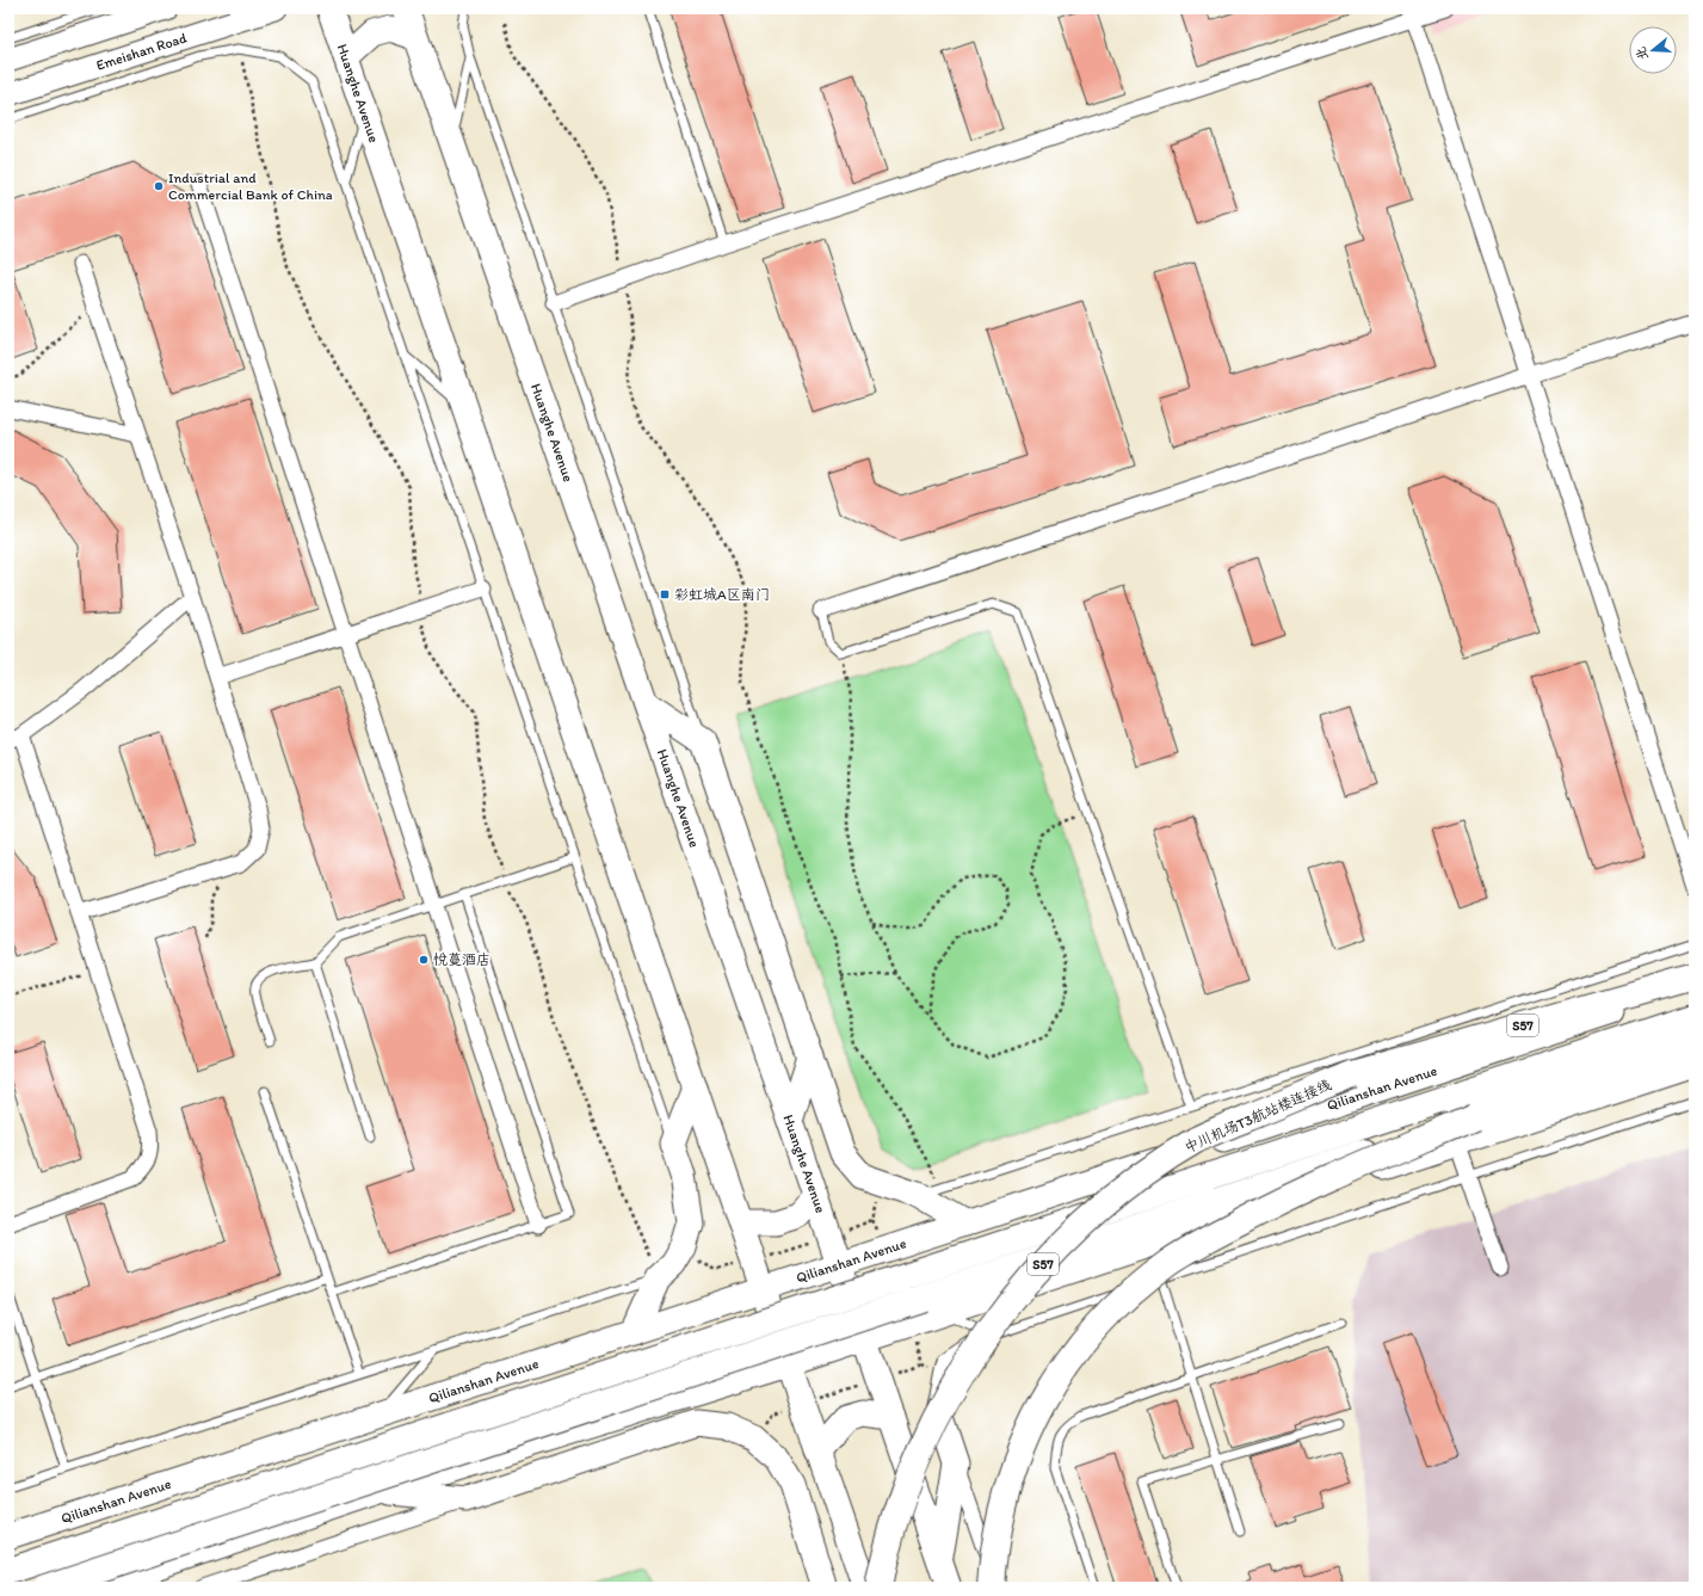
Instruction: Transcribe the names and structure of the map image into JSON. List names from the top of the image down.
{
  "streets": {
    "highway": ["S57", "中川机场T3航站楼连接线"],
    "main road": ["Huanghe Avenue", "Qilianshan Avenue"],
    "street": ["Emeishan Road"]
  },
  "crossings": [
    ["Huanghe Avenue", "Qilianshan Avenue"]
  ],
  "places": {
    "other": ["Industrial and Commercial Bank of China", "悦蔓酒店"],
    "transit": ["彩虹城A区南门"]
  },
  "north": "left"
}
